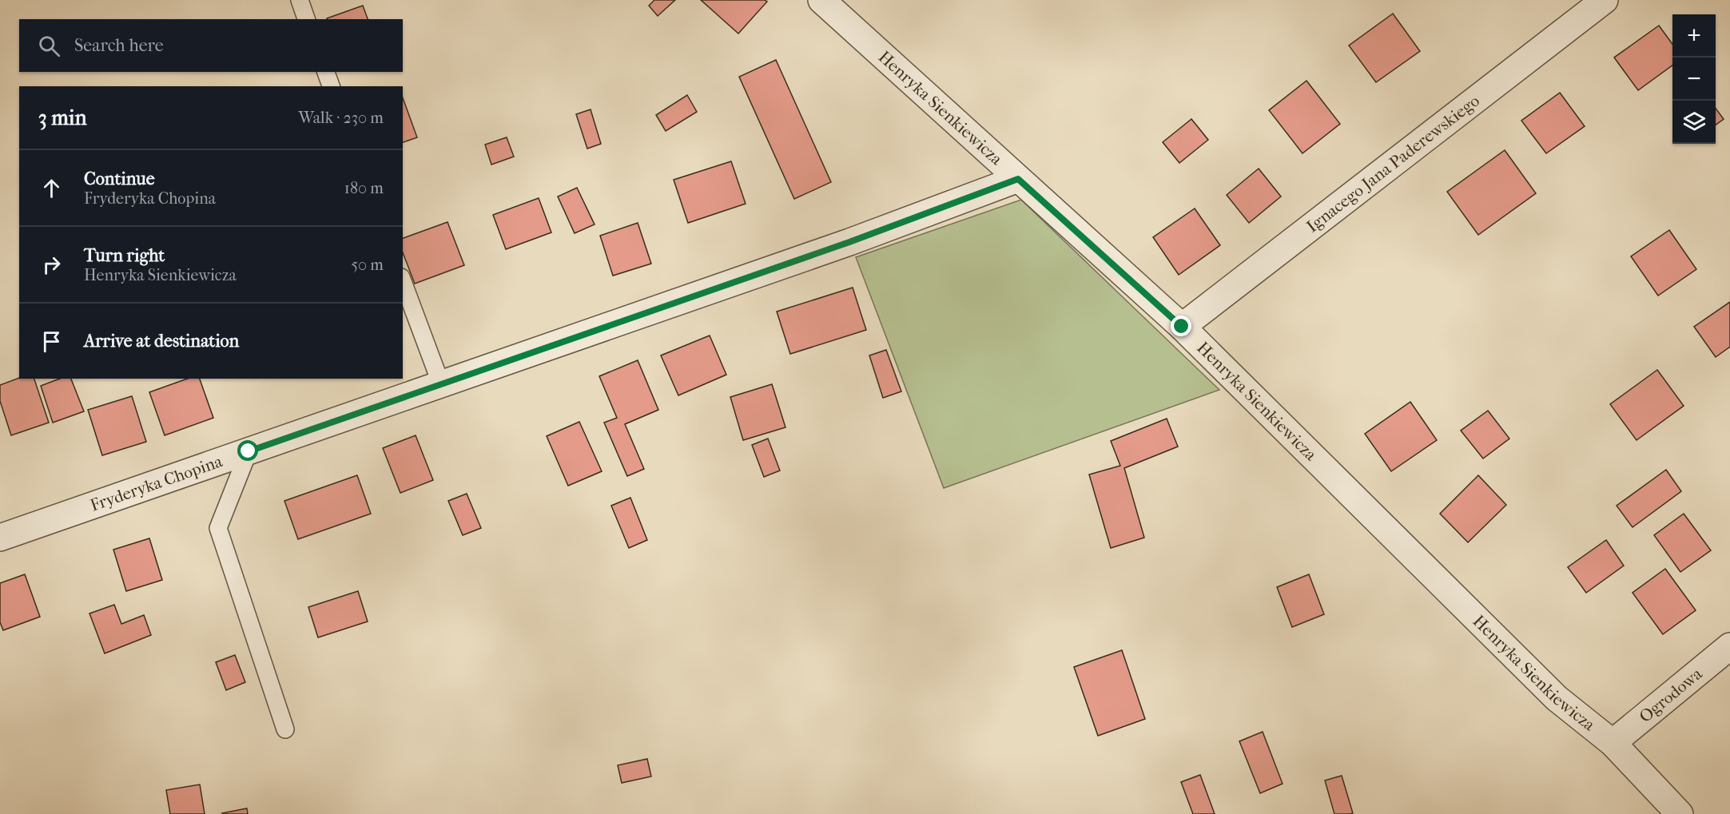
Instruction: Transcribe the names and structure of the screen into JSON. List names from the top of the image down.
{
  "streets": {
    "street": [
      "Henryka Sienkiewicza",
      "Ignacego Jana Paderewskiego",
      "Fryderyka Chopina",
      "Ogrodowa"
    ]
  },
  "crossings": [
    ["Henryka Sienkiewicza", "Ignacego Jana Paderewskiego"],
    ["Henryka Sienkiewicza", "Fryderyka Chopina"],
    ["Henryka Sienkiewicza", "Ogrodowa"]
  ],
  "page": {
    "map_buttons": ["+", "−"],
    "search": "Search here",
    "heading": ["3 min", "Walk · 230 m"],
    "list": [
      ["Continue", "Fryderyka Chopina", "180 m"],
      ["Turn right", "Henryka Sienkiewicza", "50 m"],
      "Arrive at destination"
    ]
  }
}
